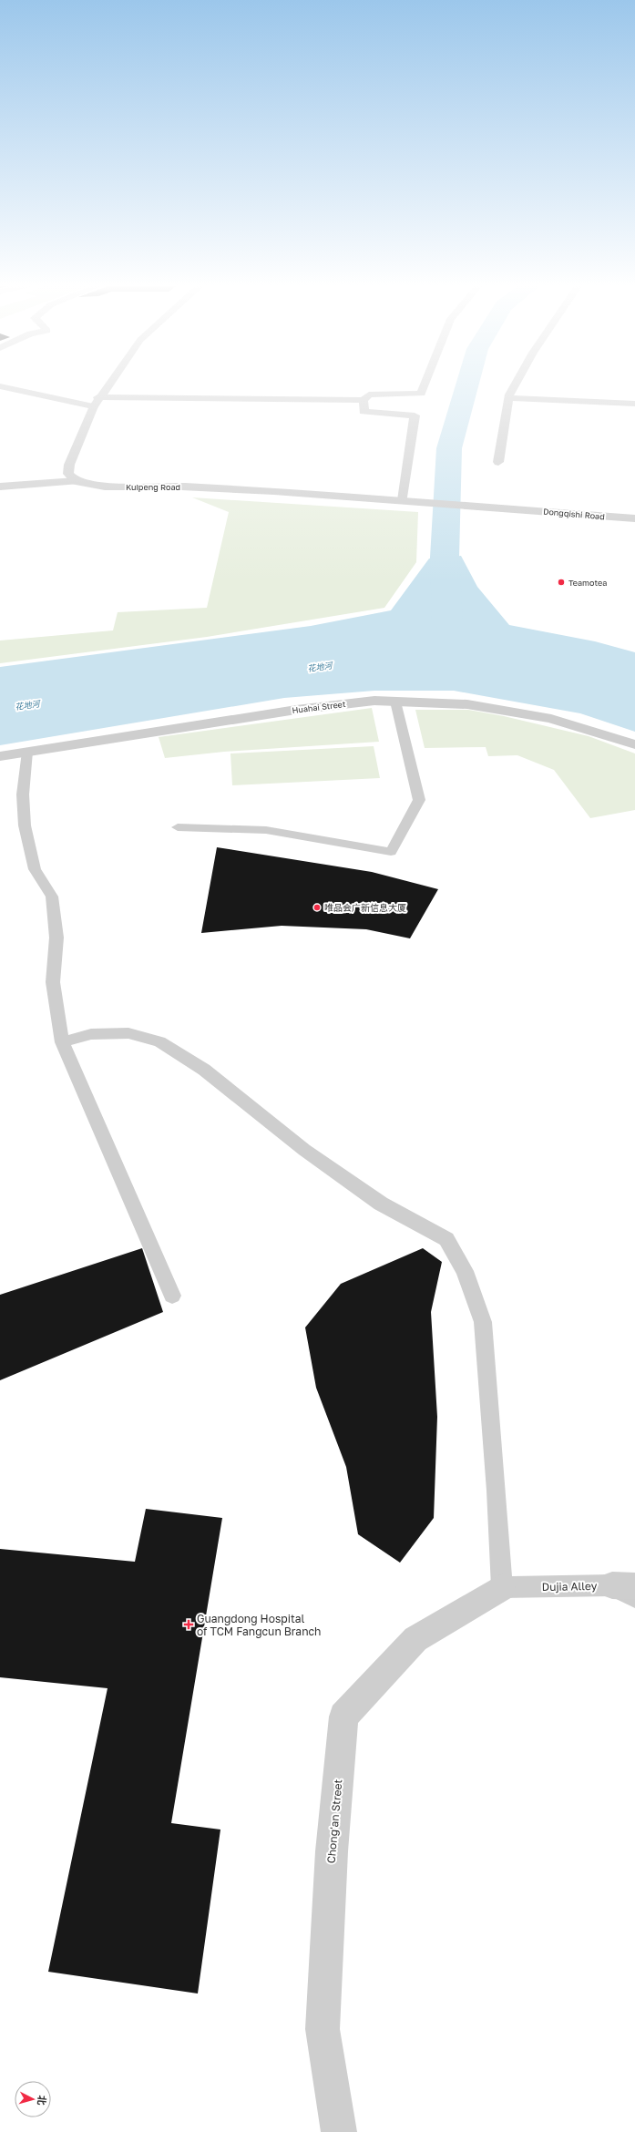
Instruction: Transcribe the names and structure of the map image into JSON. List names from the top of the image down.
{
  "streets": {
    "street": [
      "Kuipeng Road",
      "Dongqishi Road",
      "Huahai Street",
      "Chong'an Street"
    ],
    "lane": ["Dujia Alley"]
  },
  "crossings": [
    ["Kuipeng Road", "Dongqishi Road"],
    ["Dujia Alley", "Chong'an Street"]
  ],
  "water": ["花地河"],
  "places": {
    "other": ["Teamotea", "唯品会广新信息大厦"],
    "health": ["Guangdong Hospital of TCM Fangcun Branch"]
  },
  "north": "right"
}
